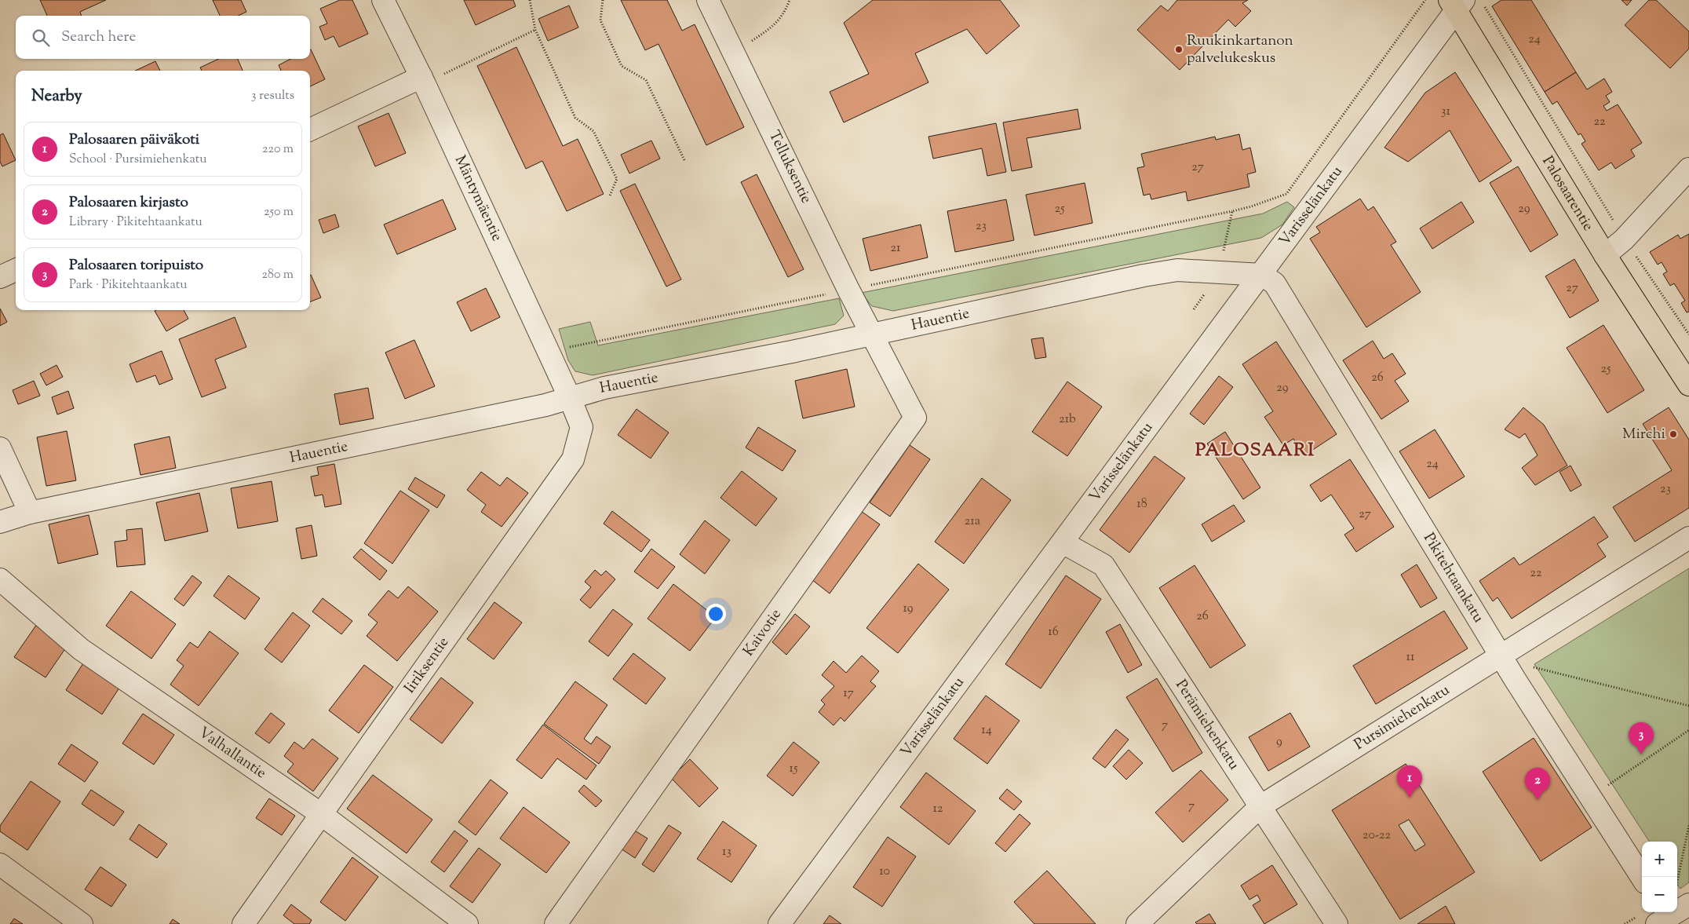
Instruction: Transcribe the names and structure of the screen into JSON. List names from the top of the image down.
{
  "streets": {
    "main road": ["Palosaarentie"],
    "street": [
      "Telluksentie",
      "Mäntymäentie",
      "Varisselänkatu",
      "Hauentie",
      "Pikitehtaankatu",
      "Kaivotie",
      "Iiriksentie",
      "Pursimiehenkatu",
      "Perämiehenkatu",
      "Valhallantie"
    ]
  },
  "crossings": [
    ["Telluksentie", "Hauentie"],
    ["Telluksentie", "Kaivotie"],
    ["Palosaarentie", "Varisselänkatu"],
    ["Mäntymäentie", "Hauentie"],
    ["Mäntymäentie", "Iiriksentie"],
    ["Varisselänkatu", "Hauentie"],
    ["Varisselänkatu", "Pikitehtaankatu"],
    ["Varisselänkatu", "Perämiehenkatu"],
    ["Hauentie", "Pikitehtaankatu"],
    ["Hauentie", "Kaivotie"],
    ["Hauentie", "Iiriksentie"],
    ["Pikitehtaankatu", "Pursimiehenkatu"],
    ["Iiriksentie", "Valhallantie"],
    ["Pursimiehenkatu", "Perämiehenkatu"]
  ],
  "districts": ["PALOSAARI"],
  "places": ["Ruukinkartanon palvelukeskus", "Mirchi"],
  "house_numbers": [
    "24",
    "31",
    "22",
    "27",
    "25",
    "29",
    "23",
    "21",
    "27",
    "25",
    "26",
    "29",
    "21b",
    "24",
    "23",
    "18",
    "27",
    "21a",
    "22",
    "19",
    "26",
    "16",
    "11",
    "17",
    "7",
    "14",
    "9",
    "15",
    "7",
    "12",
    "20-22",
    "13",
    "10"
  ],
  "page": {
    "search": "Search here",
    "heading": ["Nearby", "3 results"],
    "list": [
      {
        "mark": "1",
        "name": "Palosaaren päiväkoti",
        "note": "School · Pursimiehenkatu",
        "value": "220 m"
      },
      {
        "mark": "2",
        "name": "Palosaaren kirjasto",
        "note": "Library · Pikitehtaankatu",
        "value": "250 m"
      },
      {
        "mark": "3",
        "name": "Palosaaren toripuisto",
        "note": "Park · Pikitehtaankatu",
        "value": "280 m"
      }
    ],
    "pins": ["3", "1", "2"],
    "map_buttons": ["+", "−"]
  }
}
